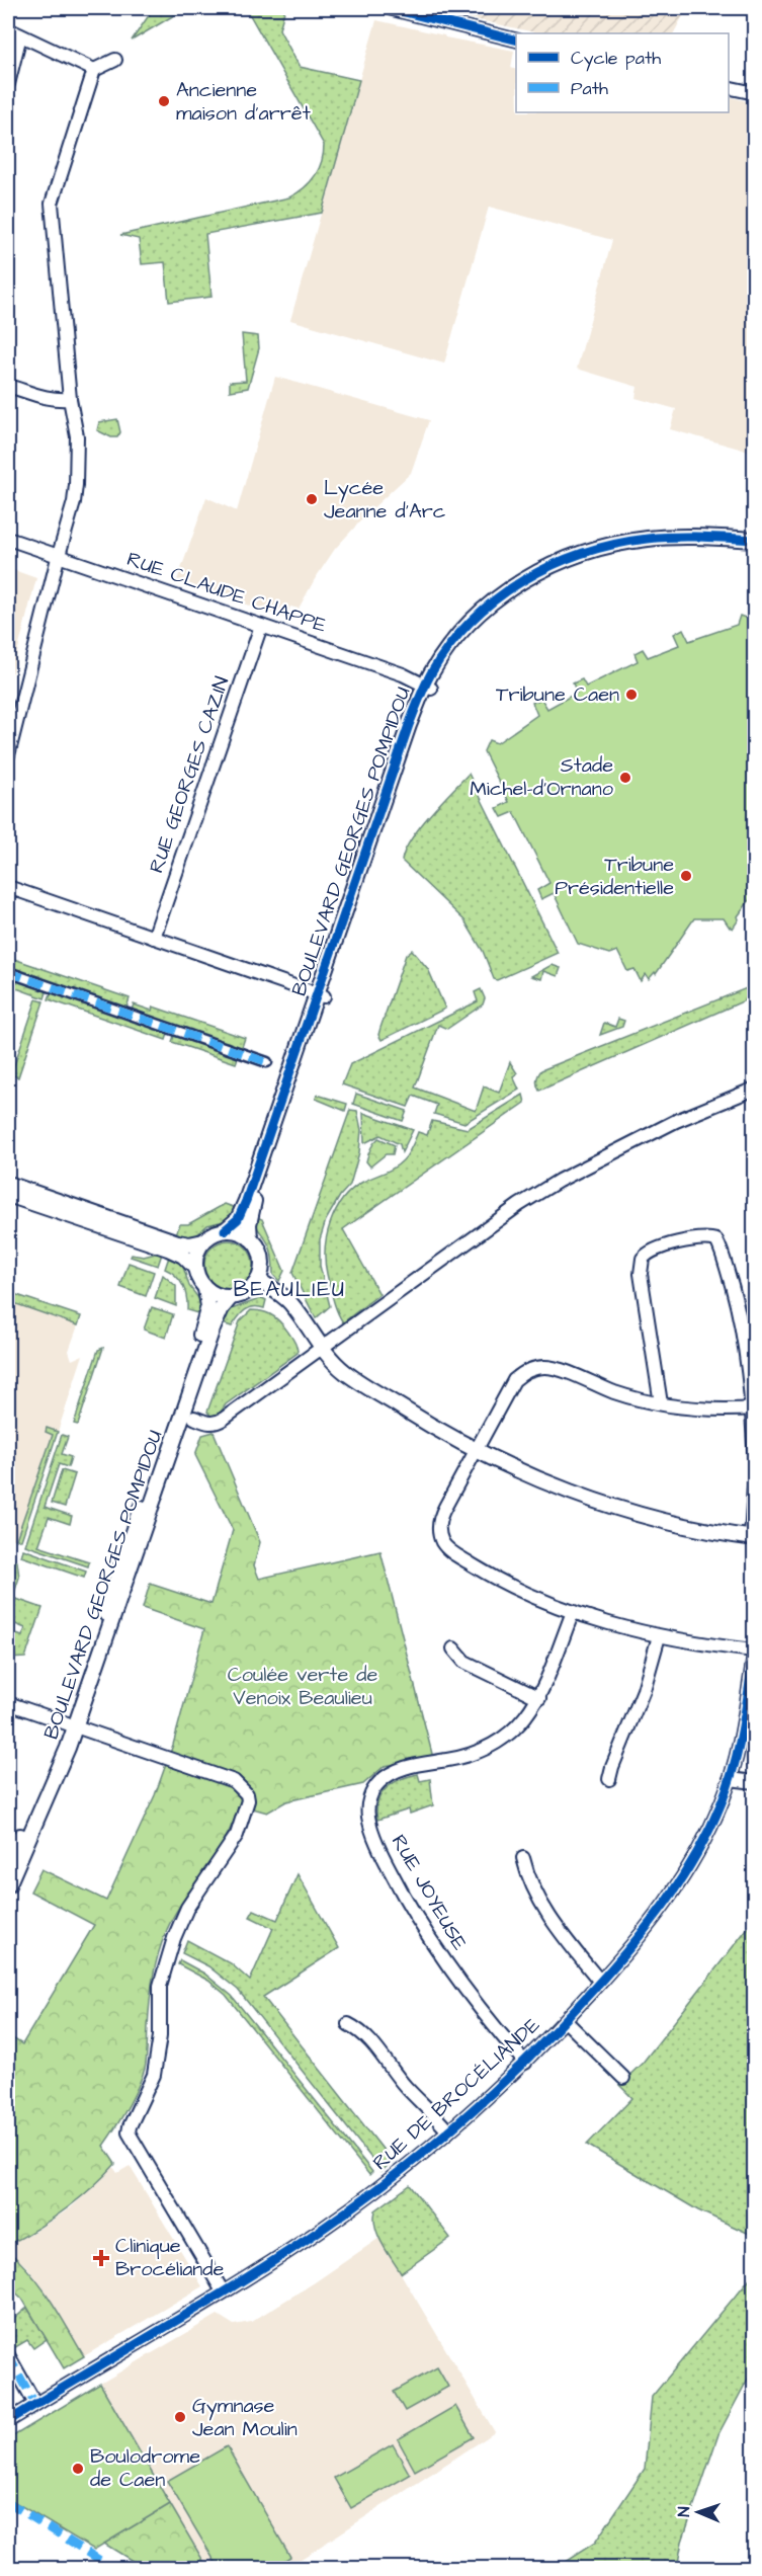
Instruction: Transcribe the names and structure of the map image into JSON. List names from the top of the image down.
{
  "streets": {
    "street": [
      "RUE CLAUDE CHAPPE",
      "RUE GEORGES CAZIN",
      "BOULEVARD GEORGES POMPIDOU",
      "RUE JOYEUSE",
      "RUE DE BROCÉLIANDE"
    ]
  },
  "crossings": [
    ["RUE CLAUDE CHAPPE", "RUE GEORGES CAZIN"],
    ["RUE CLAUDE CHAPPE", "BOULEVARD GEORGES POMPIDOU"],
    ["RUE JOYEUSE", "RUE DE BROCÉLIANDE"]
  ],
  "districts": ["BEAULIEU"],
  "parks": ["Coulée verte de Venoix Beaulieu"],
  "places": {
    "other": [
      "Ancienne maison d'arrêt",
      "Lycée Jeanne d'Arc",
      "Tribune Caen",
      "Stade Michel-d’Ornano",
      "Tribune Présidentielle",
      "Gymnase Jean Moulin",
      "Boulodrome de Caen"
    ],
    "health": ["Clinique Brocéliande"]
  },
  "legend": ["Cycle path", "Path"],
  "north": "left"
}
